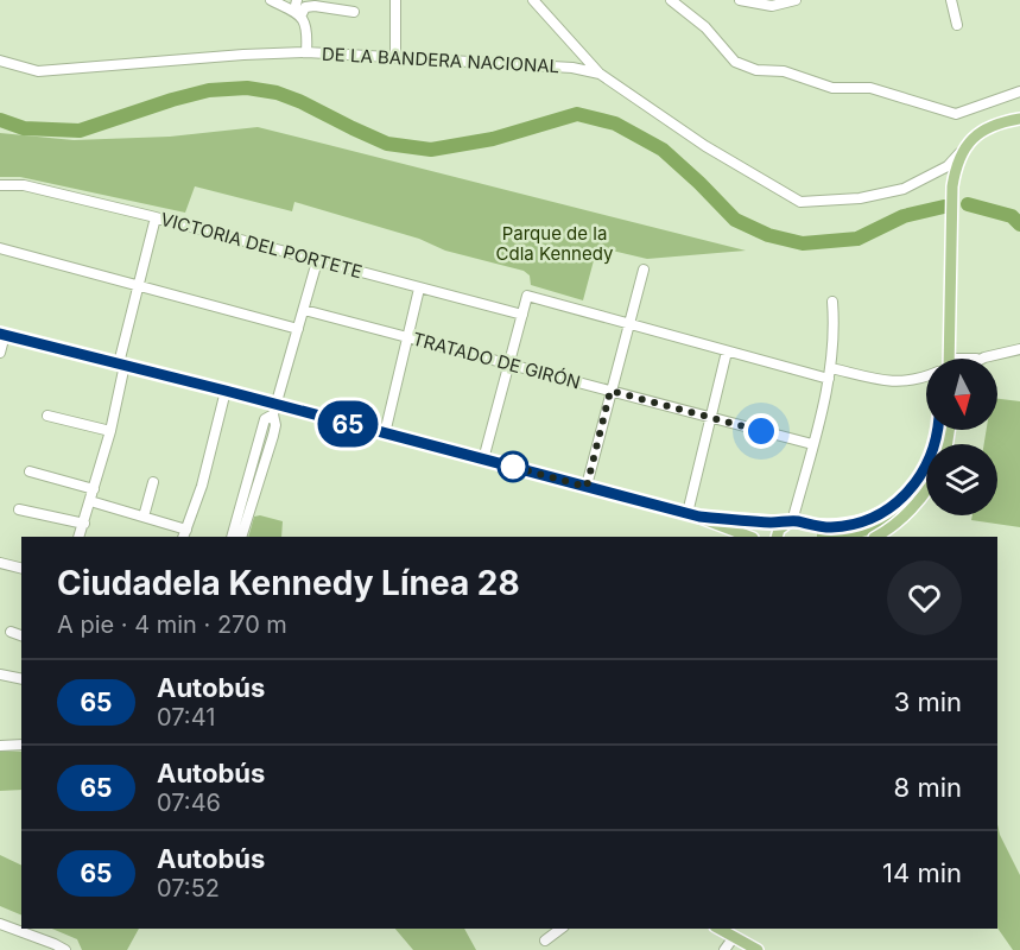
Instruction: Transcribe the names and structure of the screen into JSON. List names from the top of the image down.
{
  "streets": {
    "street": ["DE LA BANDERA NACIONAL", "VICTORIA DEL PORTETE", "TRATADO DE GIRÓN"]
  },
  "parks": ["Parque de la Cdla Kennedy"],
  "lines": ["bus line 65"],
  "north": "bottom",
  "page": {
    "on_map": "65",
    "heading": ["Ciudadela Kennedy Línea 28", "A pie · 4 min · 270 m"],
    "list": [
      {
        "mark": "65",
        "name": "Autobús",
        "note": "07:41",
        "value": "3 min"
      },
      {
        "mark": "65",
        "name": "Autobús",
        "note": "07:46",
        "value": "8 min"
      },
      {
        "mark": "65",
        "name": "Autobús",
        "note": "07:52",
        "value": "14 min"
      }
    ]
  }
}
